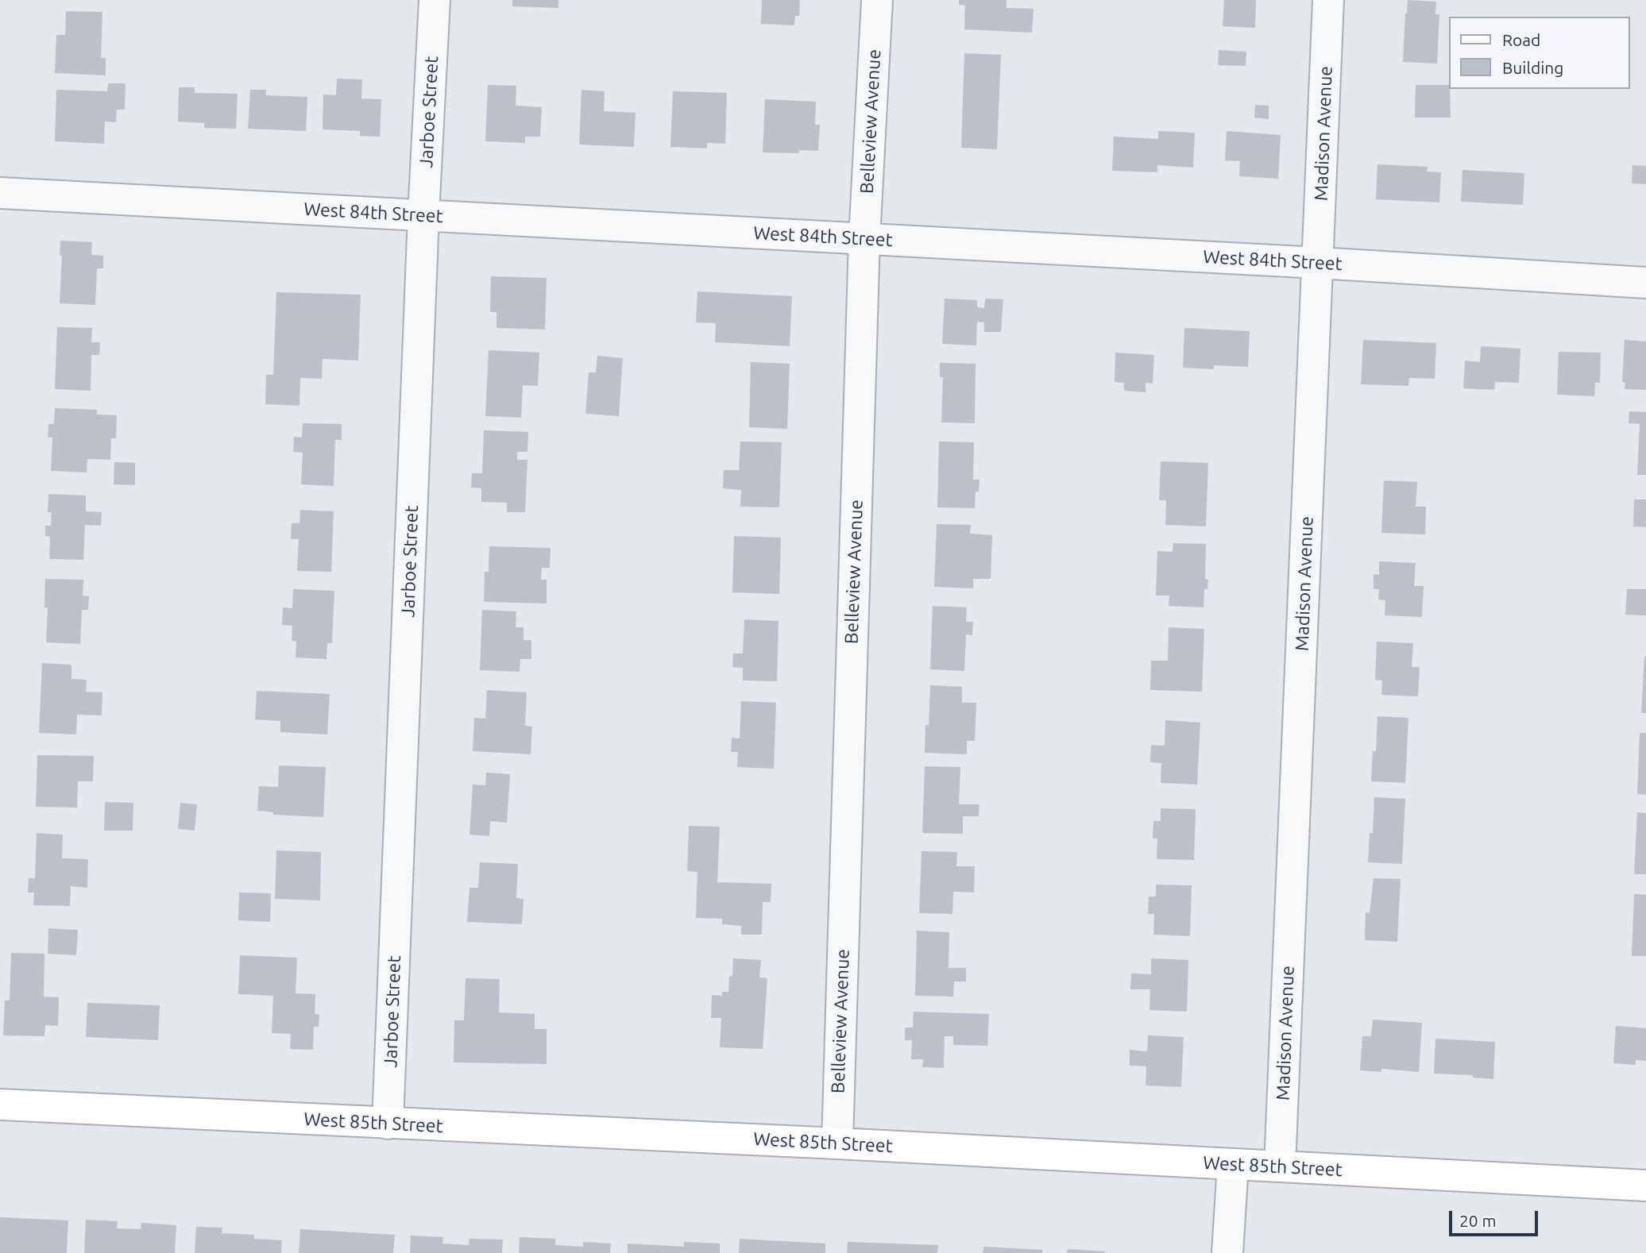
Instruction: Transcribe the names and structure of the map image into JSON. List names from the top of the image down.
{
  "streets": {
    "main road": ["West 85th Street"],
    "street": [
      "Jarboe Street",
      "Belleview Avenue",
      "Madison Avenue",
      "West 84th Street"
    ]
  },
  "crossings": [
    ["Jarboe Street", "West 84th Street"],
    ["Jarboe Street", "West 85th Street"],
    ["Belleview Avenue", "West 84th Street"],
    ["Belleview Avenue", "West 85th Street"],
    ["Madison Avenue", "West 84th Street"],
    ["Madison Avenue", "West 85th Street"]
  ],
  "legend": ["Road", "Building"],
  "scale_bar": "20 m"
}
